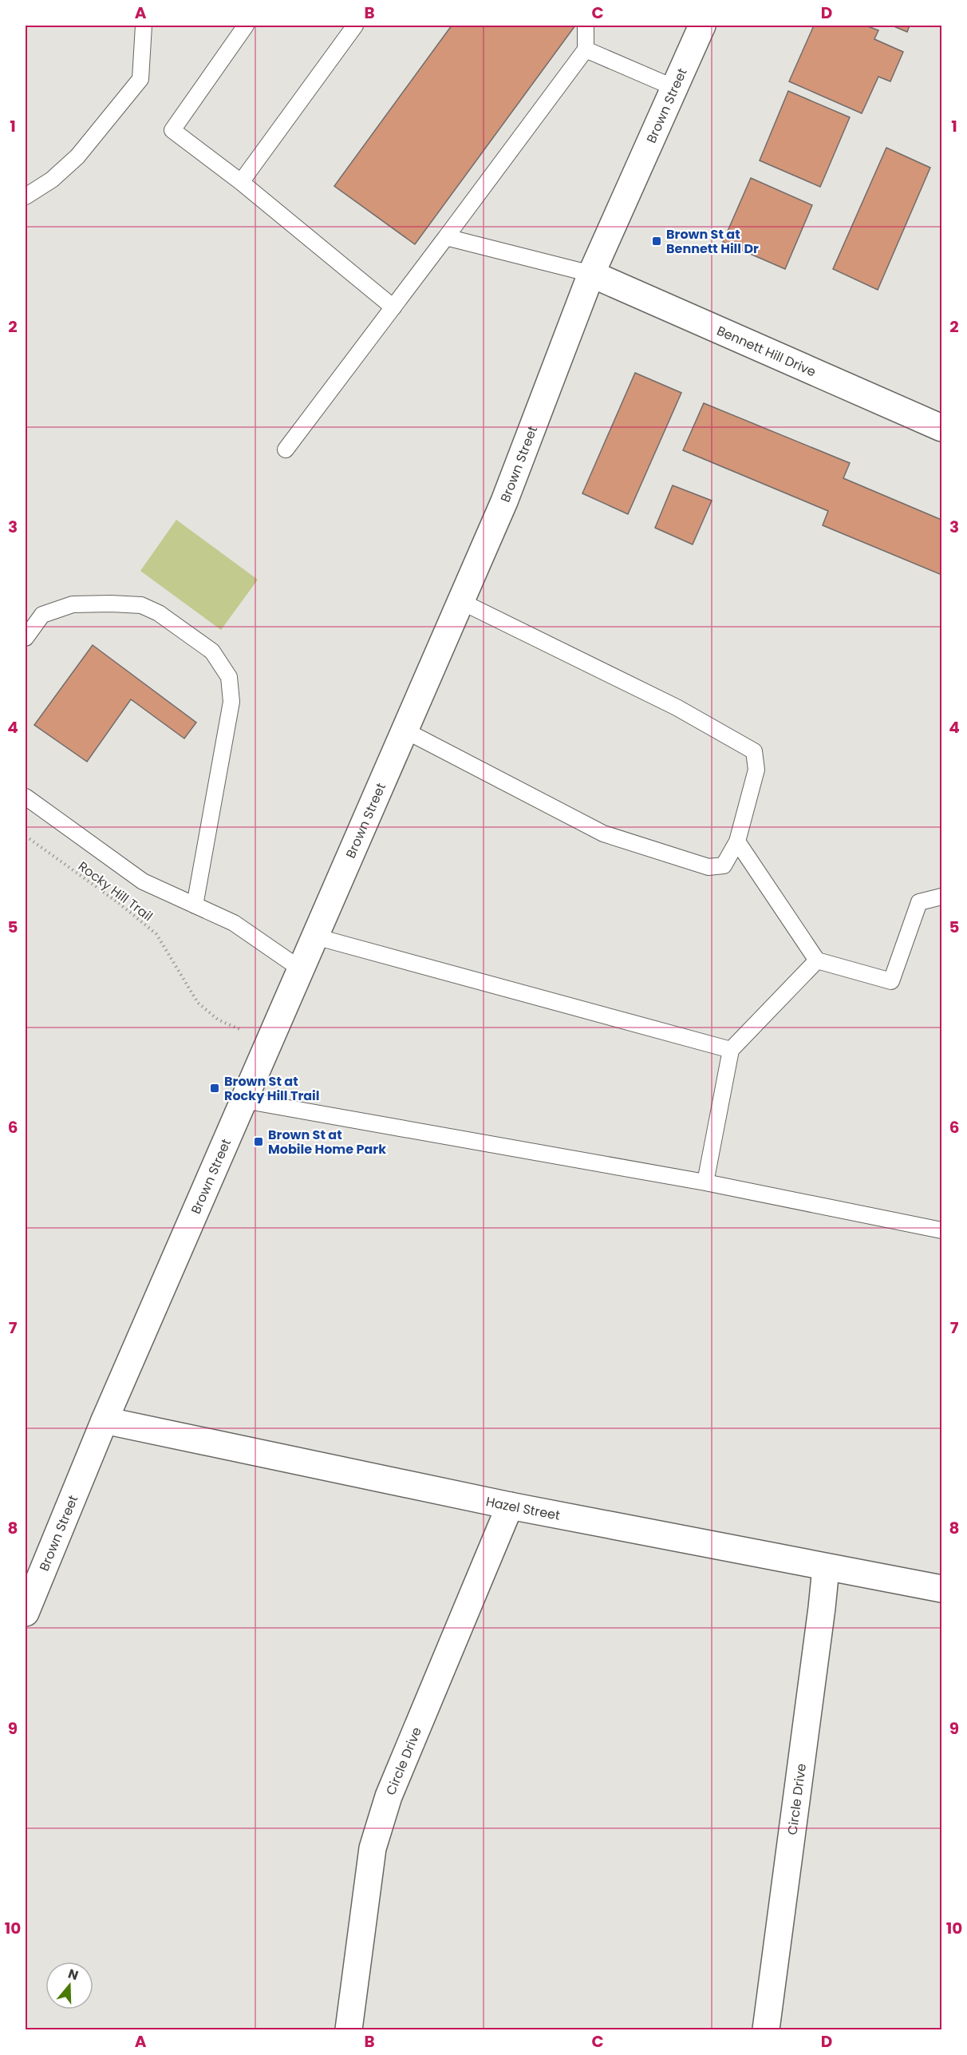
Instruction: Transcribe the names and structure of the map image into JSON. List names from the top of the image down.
{
  "streets": {
    "street": [
      "Brown Street",
      "Bennett Hill Drive",
      "Hazel Street",
      "Circle Drive"
    ],
    "path": ["Rocky Hill Trail"]
  },
  "crossings": [
    ["Brown Street", "Bennett Hill Drive"],
    ["Brown Street", "Rocky Hill Trail"],
    ["Brown Street", "Hazel Street"],
    ["Hazel Street", "Circle Drive"]
  ],
  "places": {
    "transit": ["Brown St at Bennett Hill Dr", "Brown St at Rocky Hill Trail", "Brown St at Mobile Home Park"]
  },
  "north": "top",
  "grid": {
    "columns": [
      "A",
      "B",
      "C",
      "D"
    ],
    "rows": [
      "1",
      "2",
      "3",
      "4",
      "5",
      "6",
      "7",
      "8",
      "9",
      "10"
    ]
  }
}
